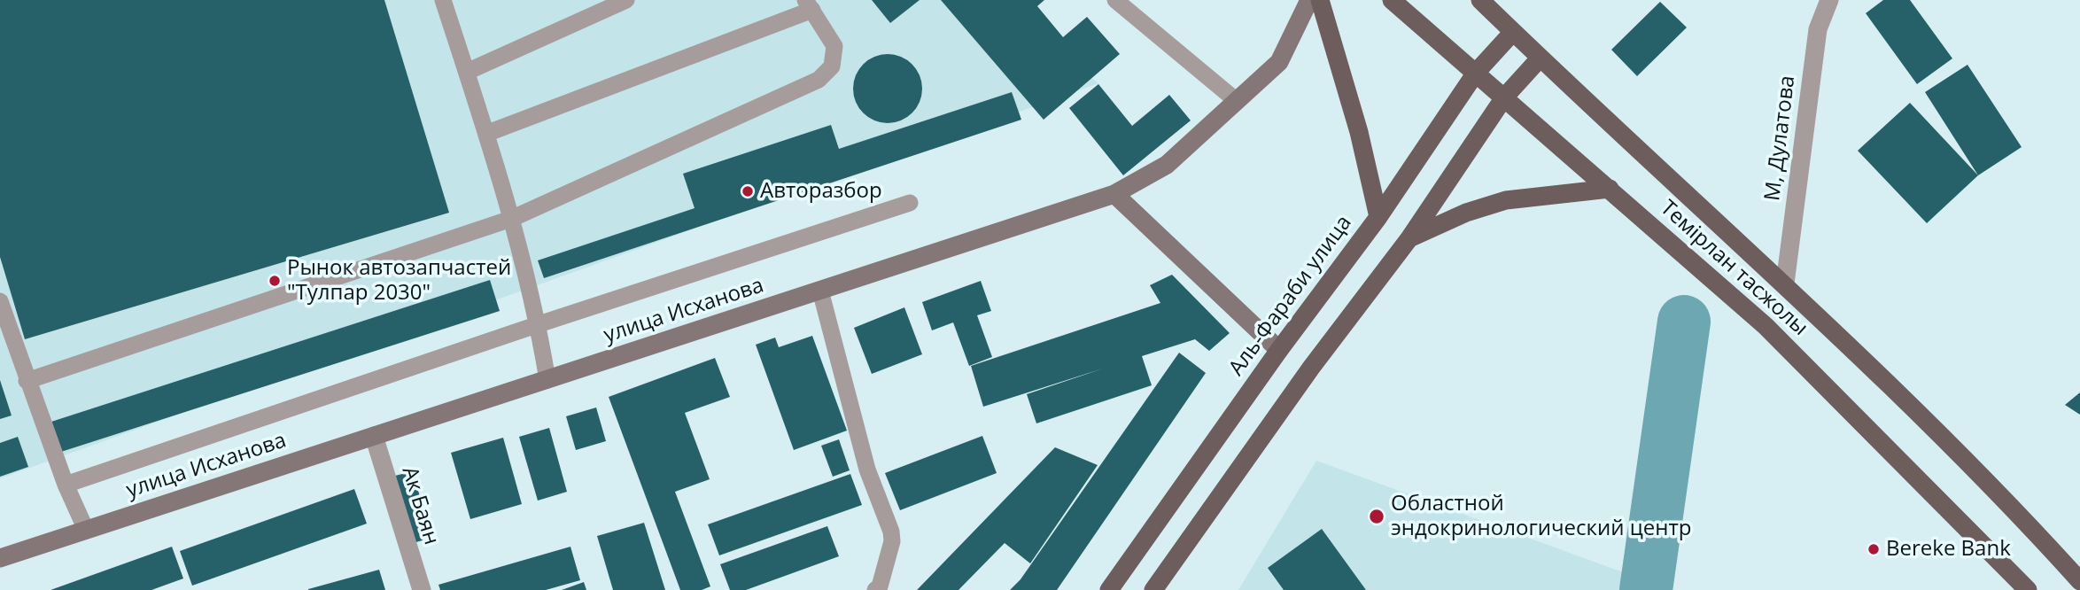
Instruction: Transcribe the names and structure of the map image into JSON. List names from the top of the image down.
{
  "streets": {
    "main road": ["Темірлан тасжолы", "Аль-Фараби улица", "улица Исханова"],
    "street": ["М, Дулатова", "Ак Баян"]
  },
  "crossings": [
    ["М, Дулатова", "Темірлан тасжолы"],
    ["Темірлан тасжолы", "Аль-Фараби улица"],
    ["улица Исханова", "Ак Баян"]
  ],
  "places": [
    "Авторазбор",
    "Рынок автозапчастей \"Тулпар 2030\"",
    "Областной эндокринологический центр",
    "Bereke Bank"
  ]
}
